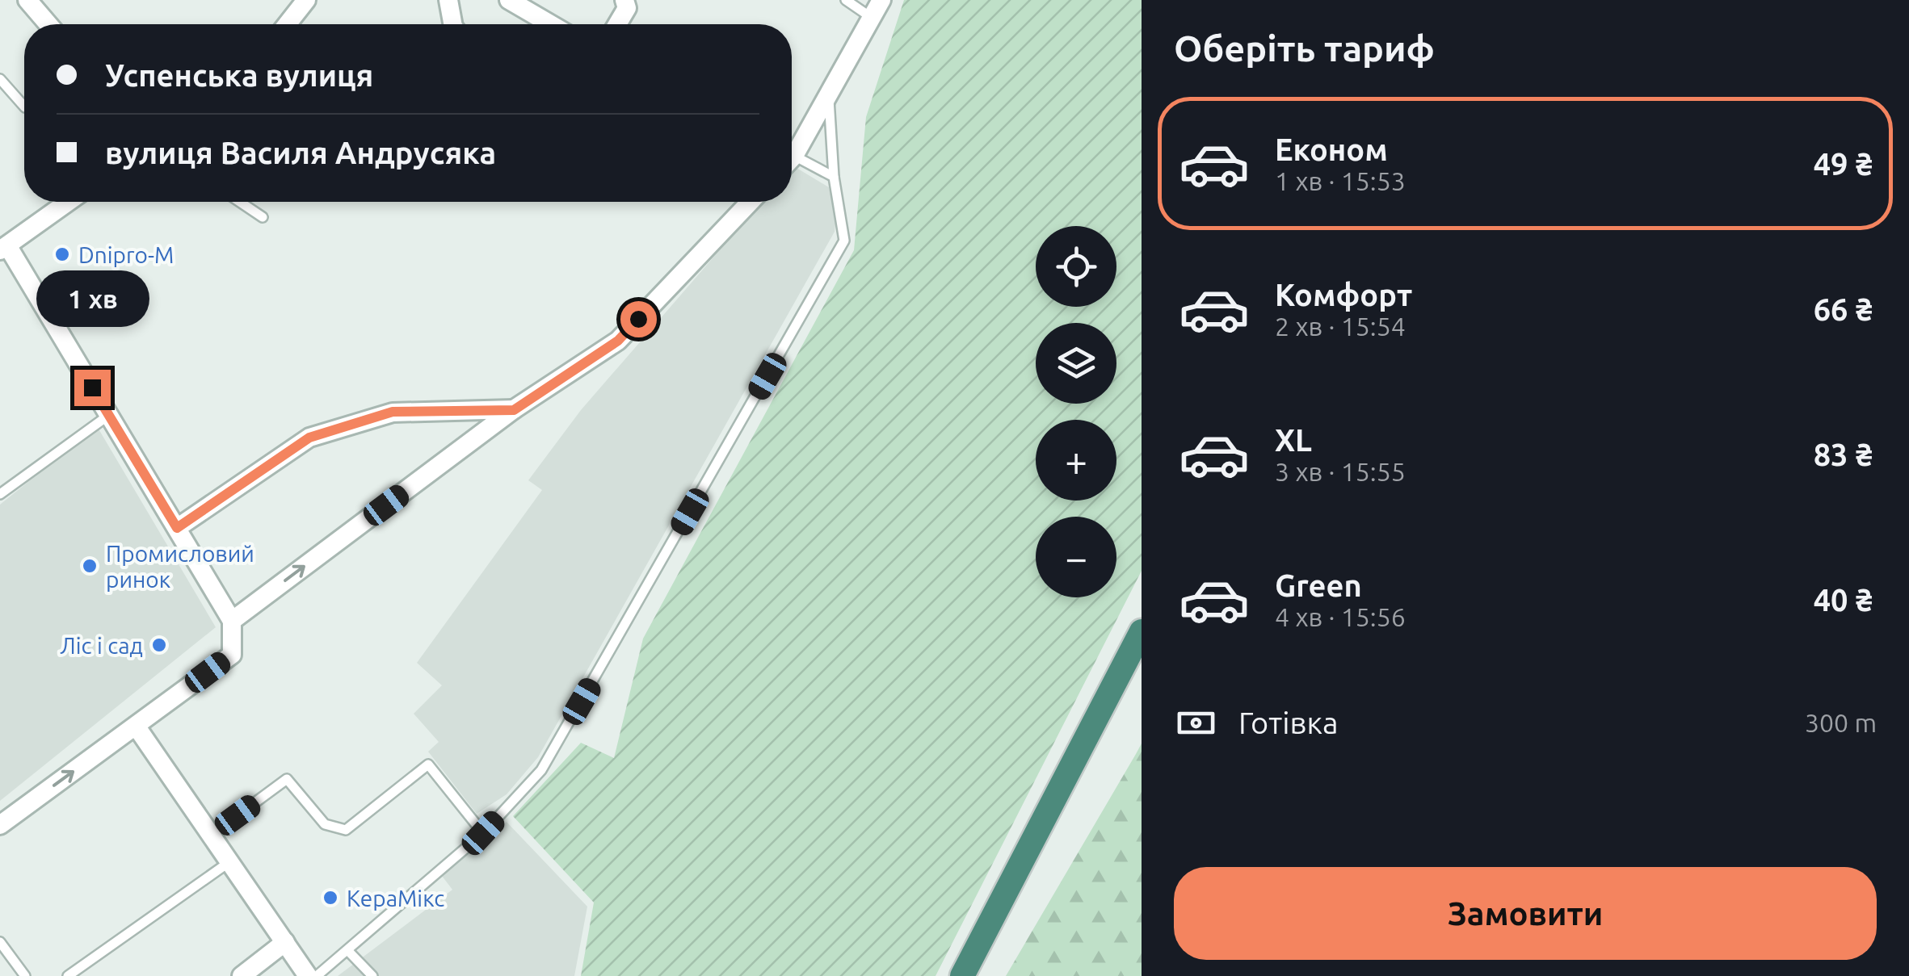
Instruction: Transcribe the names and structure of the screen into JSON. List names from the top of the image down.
{
  "places": [
    "Dnipro-M",
    "Промисловий ринок",
    "Ліс і сад",
    "КераМікс"
  ],
  "page": {
    "heading": "Оберіть тариф",
    "banner": ["Успенська вулиця", "вулиця Василя Андрусяка"],
    "list": [
      {
        "name": "Економ",
        "note": "1 хв · 15:53",
        "value": "49 ₴"
      },
      {
        "name": "Комфорт",
        "note": "2 хв · 15:54",
        "value": "66 ₴"
      },
      {
        "name": "XL",
        "note": "3 хв · 15:55",
        "value": "83 ₴"
      },
      {
        "name": "Green",
        "note": "4 хв · 15:56",
        "value": "40 ₴"
      }
    ],
    "map_buttons": ["+", "−"],
    "bubble": "1 хв",
    "pay": ["Готівка", "300 m"],
    "buttons": "Замовити"
  }
}
